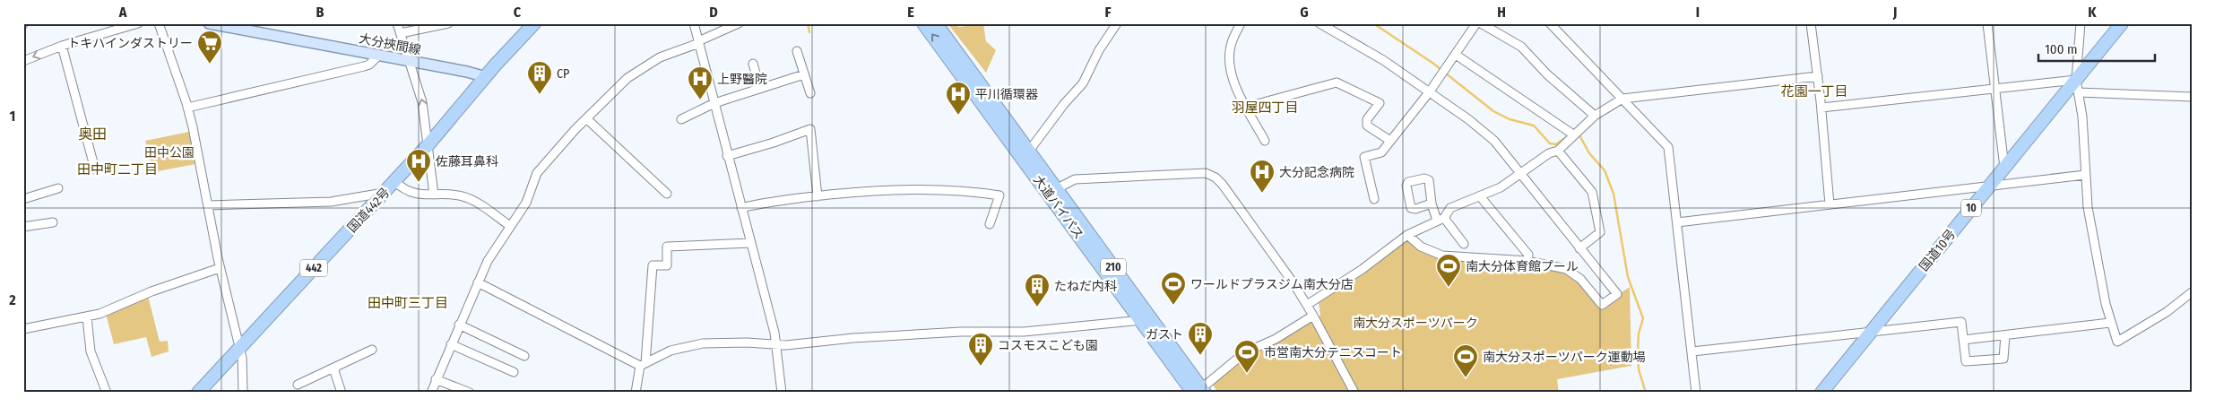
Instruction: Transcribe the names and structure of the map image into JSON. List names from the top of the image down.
{
  "streets": {
    "highway": [
      "大道バイパス",
      "10",
      "国道442号",
      "国道10号",
      "210",
      "442"
    ],
    "main road": ["大分挾間線"]
  },
  "crossings": [
    ["大分挾間線", "国道442号"]
  ],
  "districts": [
    "花園一丁目",
    "羽屋四丁目",
    "奥田",
    "田中町二丁目",
    "田中町三丁目"
  ],
  "parks": ["田中公園", "南大分スポーツパーク"],
  "places": {
    "supermarket": ["トキハインダストリー"],
    "building": [
      "CP",
      "たねだ内科",
      "ガスト",
      "コスモスこども園"
    ],
    "hospital": [
      "上野醫院",
      "平川循環器",
      "佐藤耳鼻科",
      "大分記念病院"
    ],
    "sports": [
      "南大分体育館プール",
      "ワールドプラスジム南大分店",
      "市営南大分テニスコート",
      "南大分スポーツパーク運動場"
    ]
  },
  "scale_bar": "100 m",
  "grid": {
    "columns": [
      "A",
      "B",
      "C",
      "D",
      "E",
      "F",
      "G",
      "H",
      "I",
      "J",
      "K"
    ],
    "rows": ["1", "2"]
  }
}
